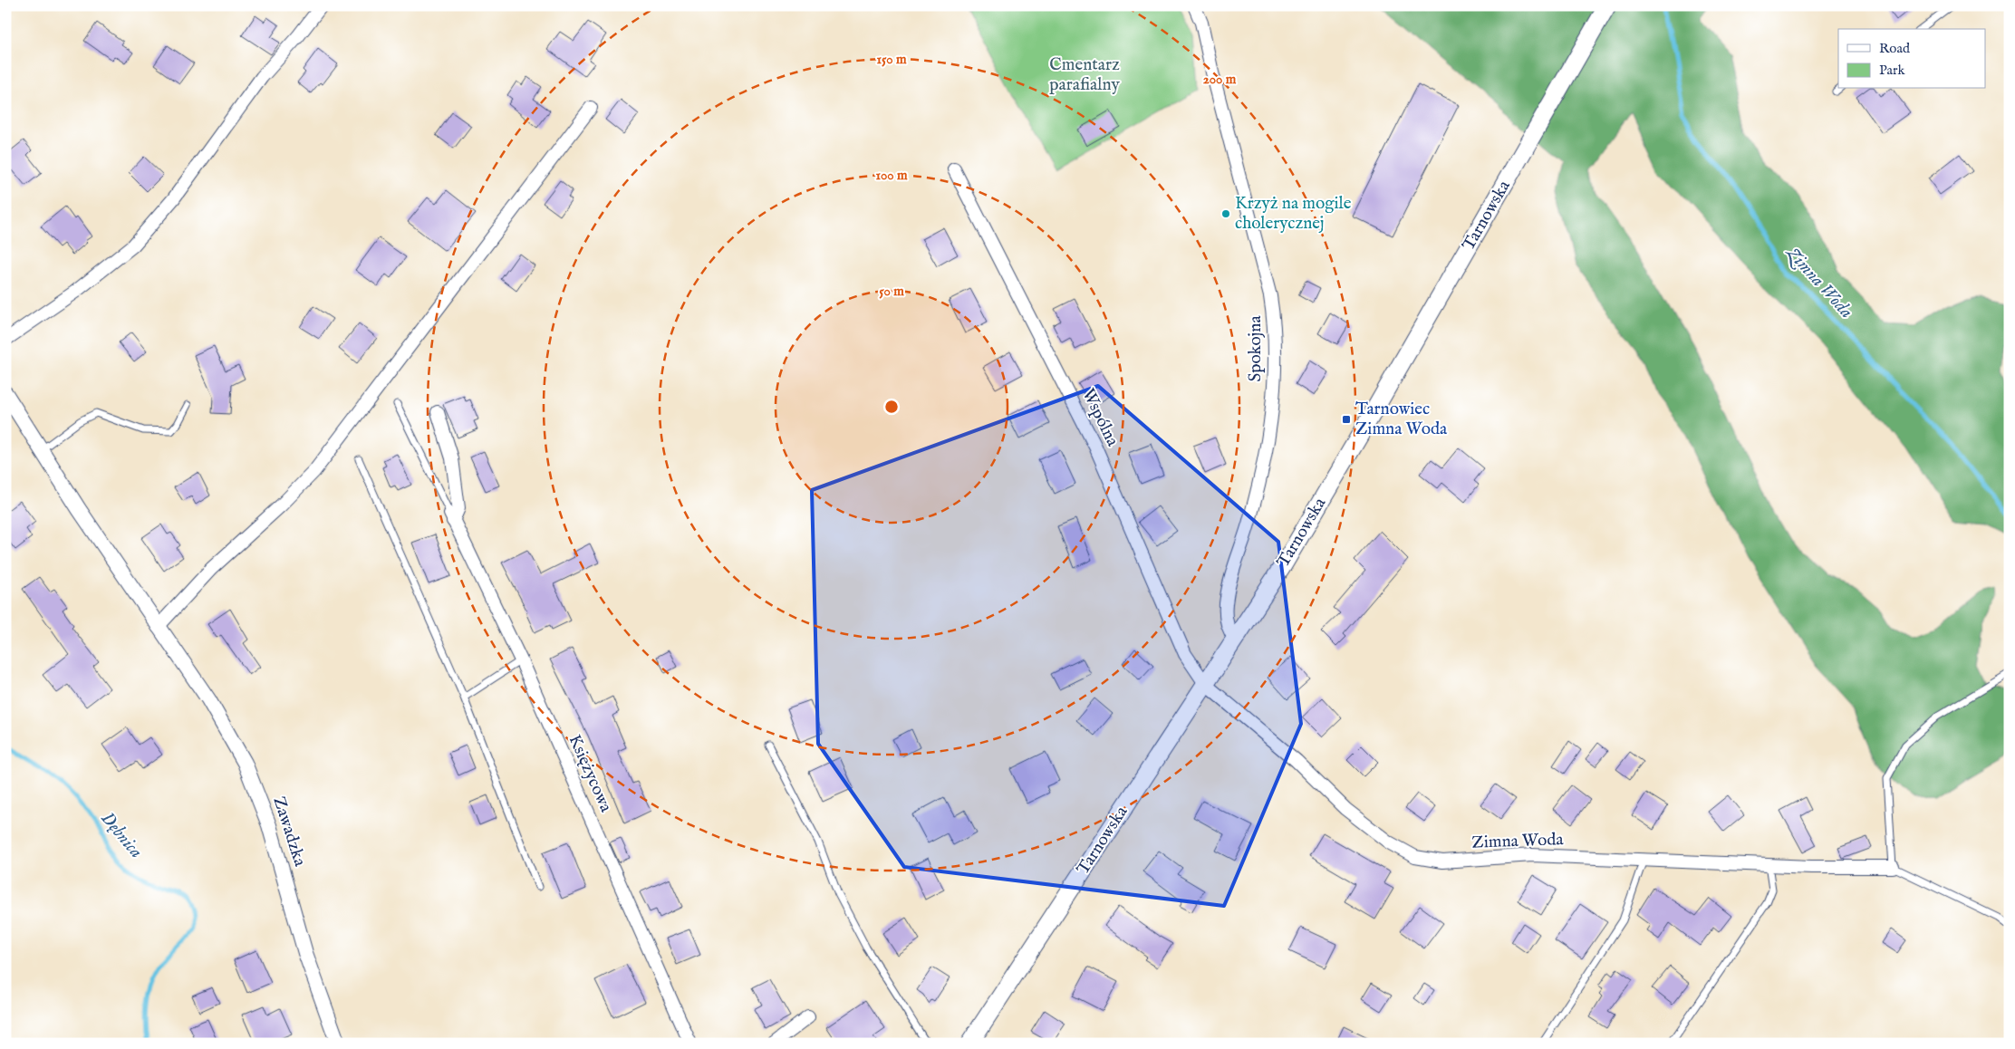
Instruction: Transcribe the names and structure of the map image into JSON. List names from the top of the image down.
{
  "streets": {
    "main road": ["Tarnowska"],
    "street": [
      "Spokojna",
      "Wspólna",
      "Księżycowa",
      "Zawadzka",
      "Zimna Woda"
    ]
  },
  "crossings": [
    ["Tarnowska", "Spokojna"],
    ["Tarnowska", "Wspólna"],
    ["Tarnowska", "Zimna Woda"],
    ["Wspólna", "Zimna Woda"]
  ],
  "water": ["Zimna Woda", "Dębnica"],
  "parks": ["Cmentarz parafialny"],
  "places": {
    "other": ["Krzyż na mogile cholerycznej"],
    "transit": ["Tarnowiec Zimna Woda"]
  },
  "legend": ["Road", "Park"],
  "rings": [
    "150 m",
    "200 m",
    "100 m",
    "50 m"
  ]
}
